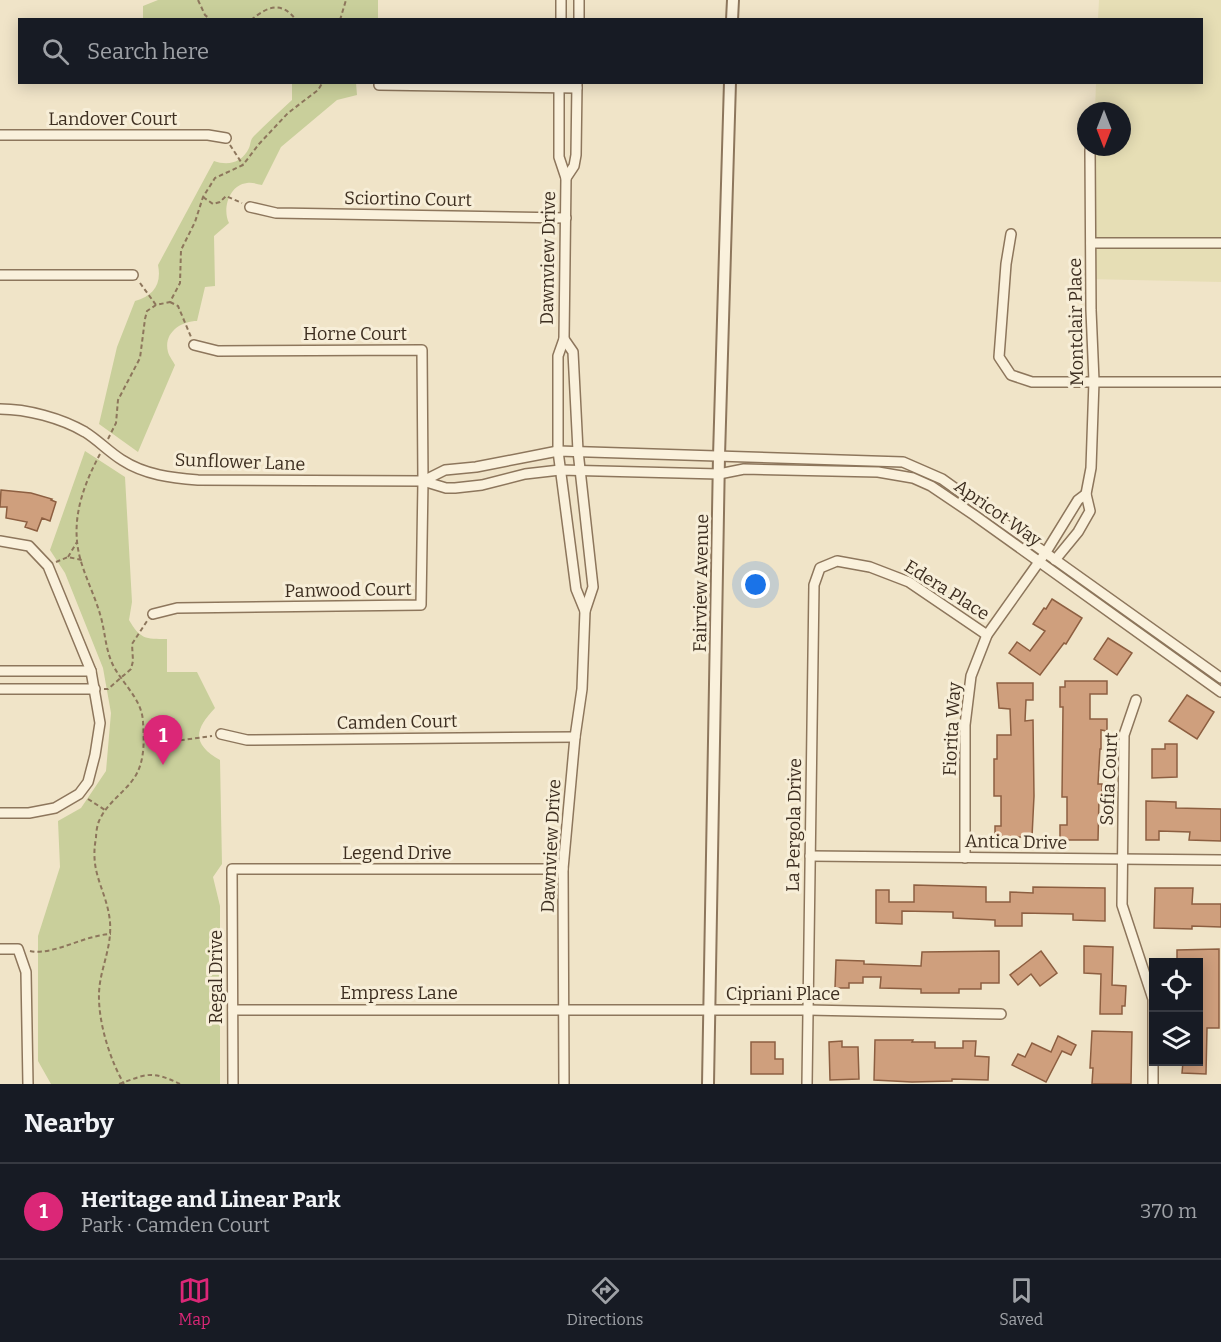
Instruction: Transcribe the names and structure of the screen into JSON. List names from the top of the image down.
{
  "streets": {
    "street": [
      "Landover Court",
      "Sciortino Court",
      "Dawnview Drive",
      "Montclair Place",
      "Horne Court",
      "Sunflower Lane",
      "Apricot Way",
      "Fairview Avenue",
      "Panwood Court",
      "Edera Place",
      "Camden Court",
      "Fiorita Way",
      "Sofia Court",
      "La Pergola Drive",
      "Antica Drive",
      "Legend Drive",
      "Regal Drive",
      "Empress Lane",
      "Cipriani Place"
    ]
  },
  "crossings": [
    ["Sciortino Court", "Dawnview Drive"],
    ["Dawnview Drive", "Sunflower Lane"],
    ["Dawnview Drive", "Camden Court"],
    ["Dawnview Drive", "Legend Drive"],
    ["Dawnview Drive", "Empress Lane"],
    ["Dawnview Drive", "Cipriani Place"],
    ["Montclair Place", "Apricot Way"],
    ["Montclair Place", "Fiorita Way"],
    ["Horne Court", "Sunflower Lane"],
    ["Horne Court", "Panwood Court"],
    ["Sunflower Lane", "Apricot Way"],
    ["Sunflower Lane", "Fairview Avenue"],
    ["Sunflower Lane", "Panwood Court"],
    ["Apricot Way", "Fairview Avenue"],
    ["Apricot Way", "Fiorita Way"],
    ["Fairview Avenue", "Cipriani Place"],
    ["Edera Place", "Fiorita Way"],
    ["Edera Place", "La Pergola Drive"],
    ["Fiorita Way", "Antica Drive"],
    ["Sofia Court", "Antica Drive"],
    ["La Pergola Drive", "Antica Drive"],
    ["La Pergola Drive", "Cipriani Place"],
    ["Legend Drive", "Regal Drive"],
    ["Regal Drive", "Empress Lane"],
    ["Empress Lane", "Cipriani Place"]
  ],
  "north": "bottom",
  "page": {
    "search": "Search here",
    "pins": "1",
    "heading": "Nearby",
    "list": [
      {
        "mark": "1",
        "name": "Heritage and Linear Park",
        "note": "Park · Camden Court",
        "value": "370 m"
      }
    ],
    "nav": ["Map", "Directions", "Saved"]
  }
}
